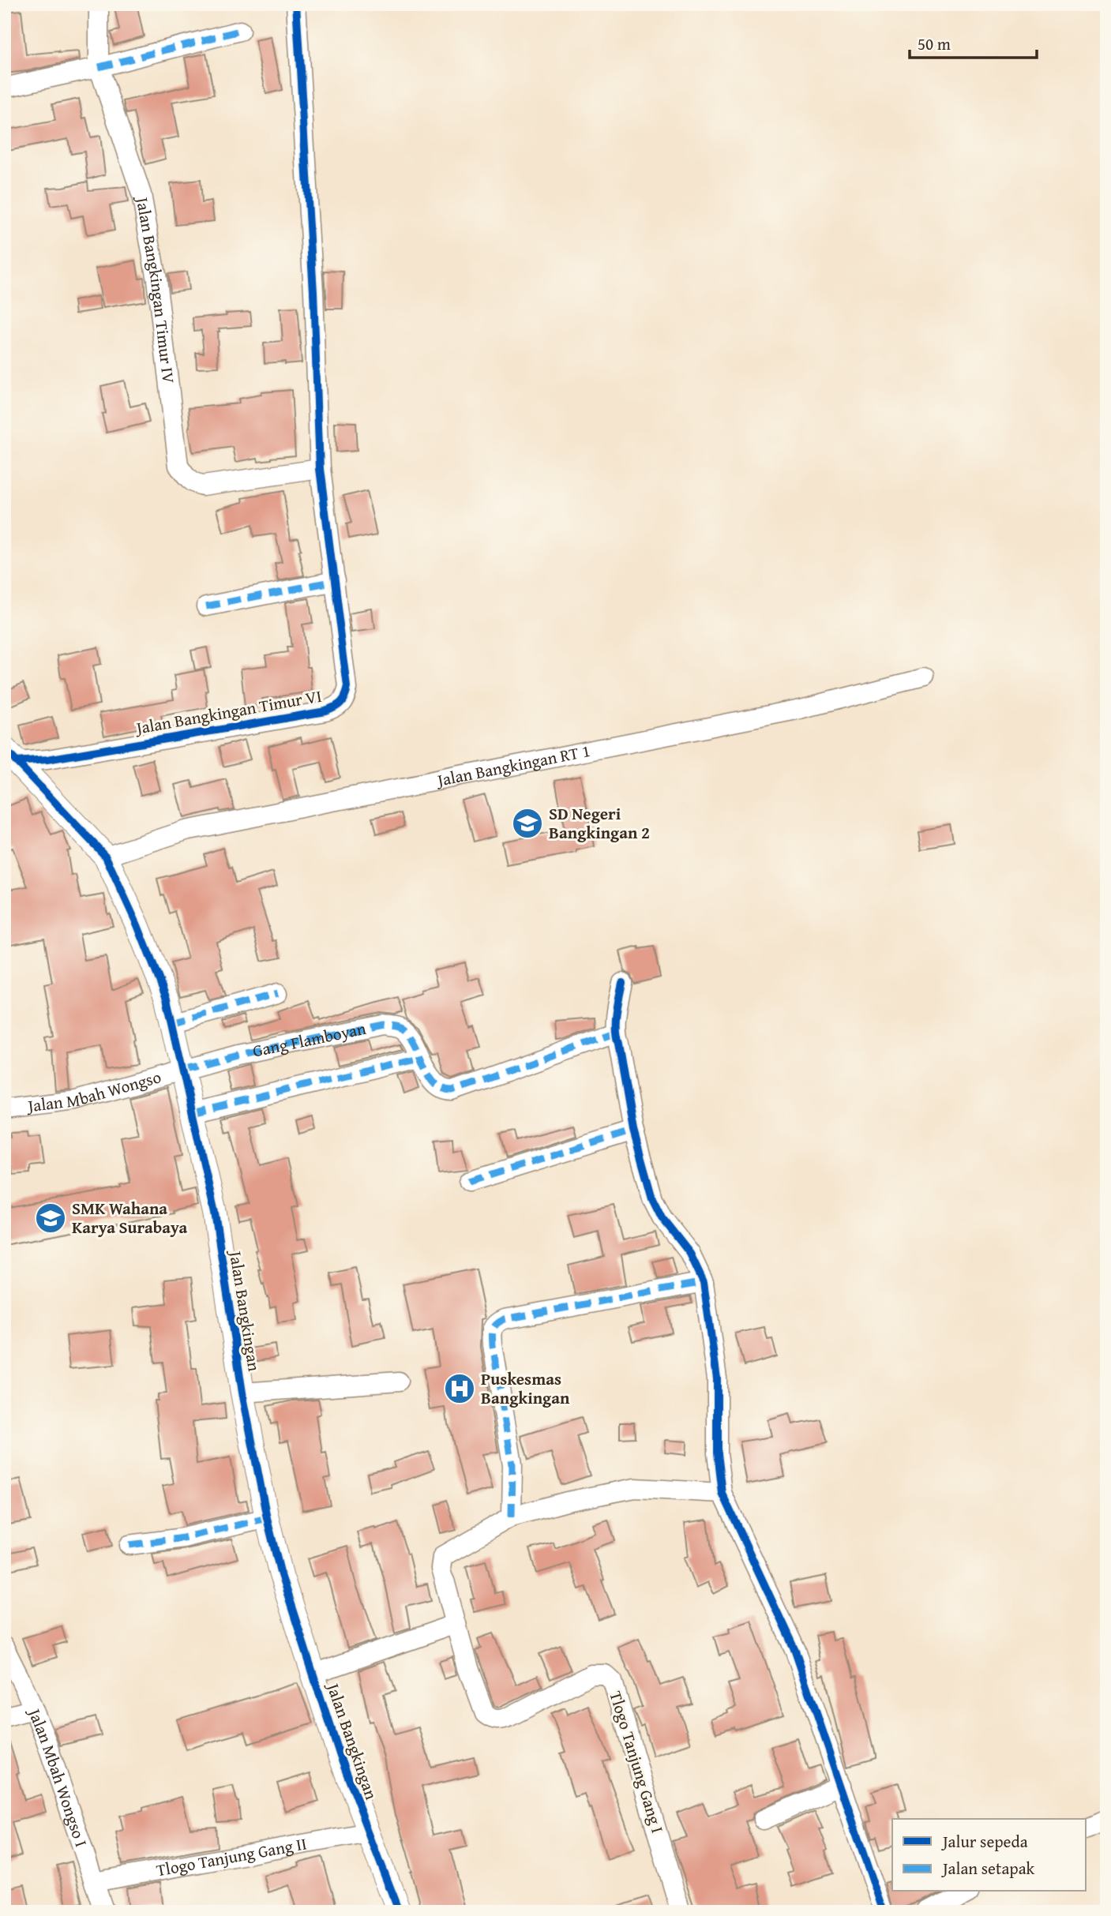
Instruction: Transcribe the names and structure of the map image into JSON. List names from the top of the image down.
{
  "streets": {
    "street": [
      "Jalan Bangkingan Timur IV",
      "Jalan Bangkingan Timur VI",
      "Jalan Bangkingan RT 1",
      "Gang Flamboyan",
      "Jalan Mbah Wongso",
      "Jalan Bangkingan",
      "Tlogo Tanjung Gang I",
      "Jalan Mbah Wongso I",
      "Tlogo Tanjung Gang II"
    ]
  },
  "crossings": [
    ["Jalan Bangkingan Timur IV", "Jalan Bangkingan Timur VI"],
    ["Jalan Bangkingan Timur VI", "Jalan Bangkingan"],
    ["Jalan Bangkingan RT 1", "Jalan Bangkingan"],
    ["Gang Flamboyan", "Jalan Mbah Wongso"],
    ["Gang Flamboyan", "Jalan Bangkingan"],
    ["Jalan Mbah Wongso", "Jalan Bangkingan"],
    ["Jalan Bangkingan", "Tlogo Tanjung Gang II"],
    ["Jalan Mbah Wongso I", "Tlogo Tanjung Gang II"]
  ],
  "places": {
    "school or university": ["SD Negeri Bangkingan 2", "SMK Wahana Karya Surabaya"],
    "hospital": ["Puskesmas Bangkingan"]
  },
  "legend": ["Jalur sepeda", "Jalan setapak"],
  "scale_bar": "50 m"
}
